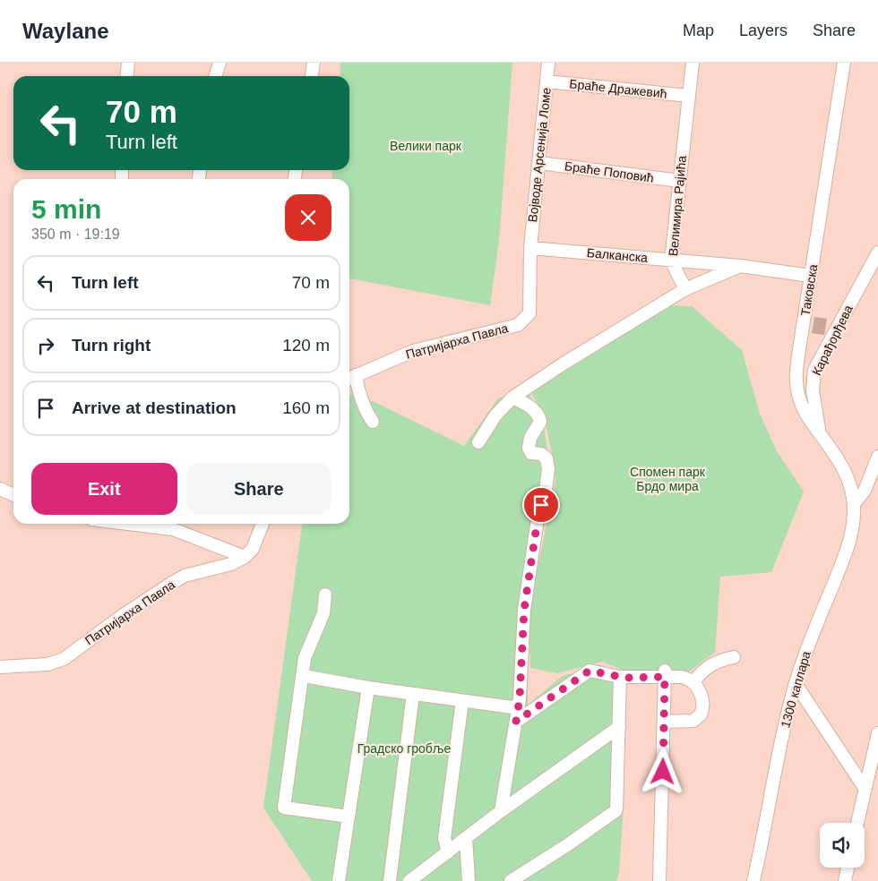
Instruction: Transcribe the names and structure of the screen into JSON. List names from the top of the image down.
{
  "streets": {
    "street": [
      "Браће Дражевић",
      "Војводе Арсенија Ломе",
      "Браће Поповић",
      "Велимира Рајића",
      "Балканска",
      "Таковска",
      "Карађорђева",
      "Патријарха Павла",
      "1300 каплара"
    ]
  },
  "crossings": [
    ["Браће Дражевић", "Војводе Арсенија Ломе"],
    ["Браће Дражевић", "Велимира Рајића"],
    ["Војводе Арсенија Ломе", "Браће Поповић"],
    ["Војводе Арсенија Ломе", "Балканска"],
    ["Војводе Арсенија Ломе", "Патријарха Павла"],
    ["Браће Поповић", "Велимира Рајића"],
    ["Велимира Рајића", "Балканска"],
    ["Балканска", "Таковска"],
    ["Балканска", "Патријарха Павла"],
    ["Таковска", "Карађорђева"],
    ["Таковска", "1300 каплара"]
  ],
  "parks": ["Велики парк", "Спомен парк Брдо мира", "Градско гробље"],
  "page": {
    "header": "Waylane",
    "nav": ["Map", "Layers", "Share"],
    "turn": ["70 m", "Turn left"],
    "heading": ["5 min", "350 m · 19:19"],
    "list": [
      {
        "name": "Turn left",
        "value": "70 m"
      },
      {
        "name": "Turn right",
        "value": "120 m"
      },
      {
        "name": "Arrive at destination",
        "value": "160 m"
      }
    ],
    "buttons": ["Exit", "Share"]
  }
}
